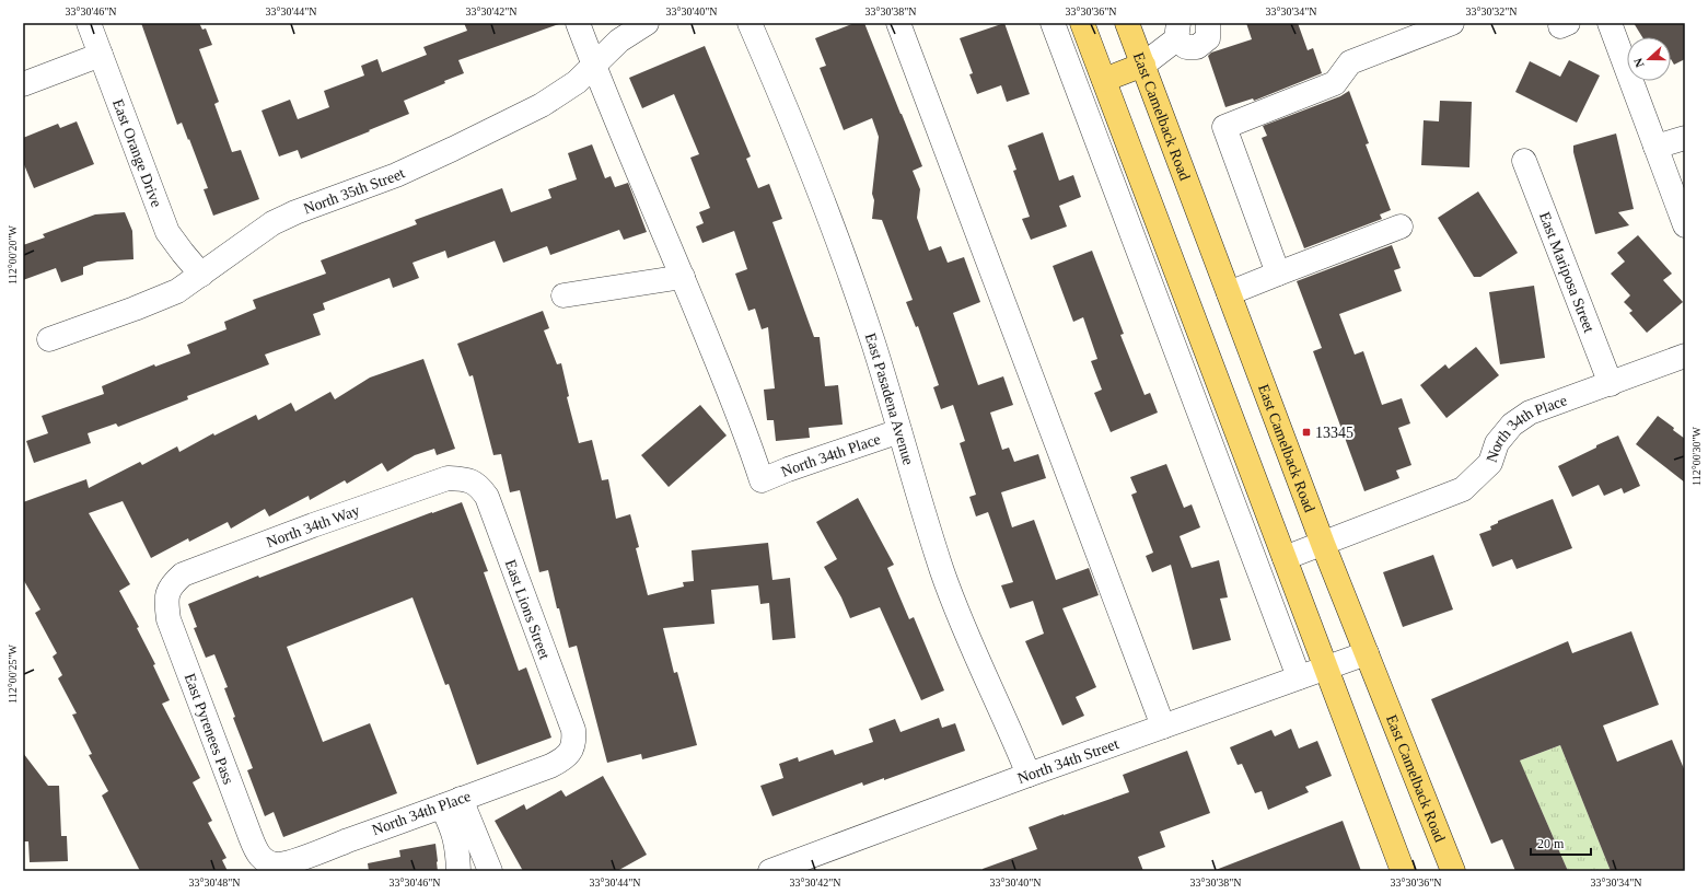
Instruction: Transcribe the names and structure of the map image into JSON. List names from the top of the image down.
{
  "streets": {
    "main road": ["East Camelback Road"],
    "street": [
      "East Orange Drive",
      "North 35th Street",
      "East Mariposa Street",
      "East Pasadena Avenue",
      "North 34th Place",
      "North 34th Way",
      "East Lions Street",
      "East Pyrenees Pass",
      "North 34th Street"
    ]
  },
  "crossings": [
    ["East Camelback Road", "North 34th Place"],
    ["East Camelback Road", "North 34th Street"],
    ["East Orange Drive", "North 35th Street"],
    ["East Mariposa Street", "North 34th Place"],
    ["East Pasadena Avenue", "North 34th Place"],
    ["East Pasadena Avenue", "North 34th Street"],
    ["North 34th Place", "East Lions Street"],
    ["North 34th Place", "East Pyrenees Pass"],
    ["North 34th Way", "East Lions Street"],
    ["North 34th Way", "East Pyrenees Pass"]
  ],
  "places": {
    "transit": ["13345"]
  },
  "scale_bar": "20 m",
  "north": "left",
  "coordinates": [
    "33°30'46\"N",
    "33°30'44\"N",
    "33°30'42\"N",
    "33°30'40\"N",
    "33°30'38\"N",
    "33°30'36\"N",
    "33°30'34\"N",
    "33°30'32\"N",
    "112°00'20\"W",
    "112°00'30\"W",
    "112°00'25\"W",
    "33°30'48\"N"
  ]
}
